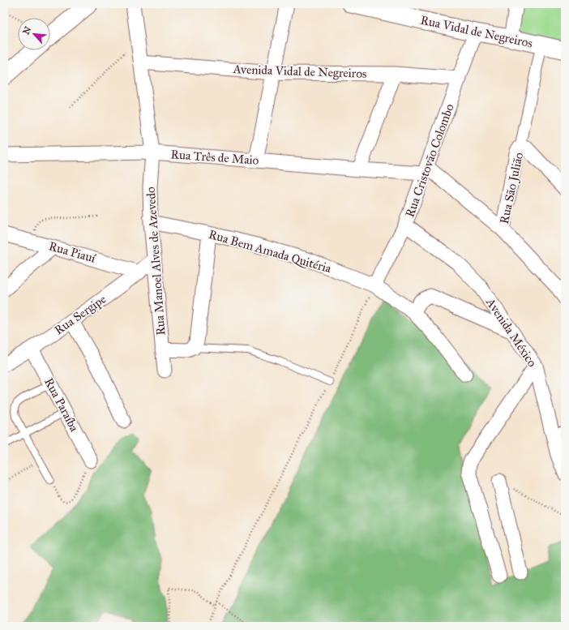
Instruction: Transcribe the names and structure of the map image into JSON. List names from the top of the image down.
{
  "streets": {
    "street": [
      "Rua Vidal de Negreiros",
      "Avenida Vidal de Negreiros",
      "Rua Três de Maio",
      "Rua Cristovão Colombo",
      "Rua São Julião",
      "Rua Bem Amada Quitéria",
      "Rua Piauí",
      "Rua Manoel Alves de Azevedo",
      "Rua Sergipe",
      "Avenida México",
      "Rua Paraíba"
    ]
  },
  "crossings": [
    ["Rua Vidal de Negreiros", "Rua Cristovão Colombo"],
    ["Avenida Vidal de Negreiros", "Rua Cristovão Colombo"],
    ["Avenida Vidal de Negreiros", "Rua Manoel Alves de Azevedo"],
    ["Rua Três de Maio", "Rua Cristovão Colombo"],
    ["Rua Três de Maio", "Rua Manoel Alves de Azevedo"],
    ["Rua Cristovão Colombo", "Rua Bem Amada Quitéria"],
    ["Rua Cristovão Colombo", "Avenida México"],
    ["Rua Bem Amada Quitéria", "Rua Manoel Alves de Azevedo"],
    ["Rua Piauí", "Rua Sergipe"],
    ["Rua Manoel Alves de Azevedo", "Rua Sergipe"],
    ["Rua Sergipe", "Rua Paraíba"]
  ],
  "north": "top left"
}
